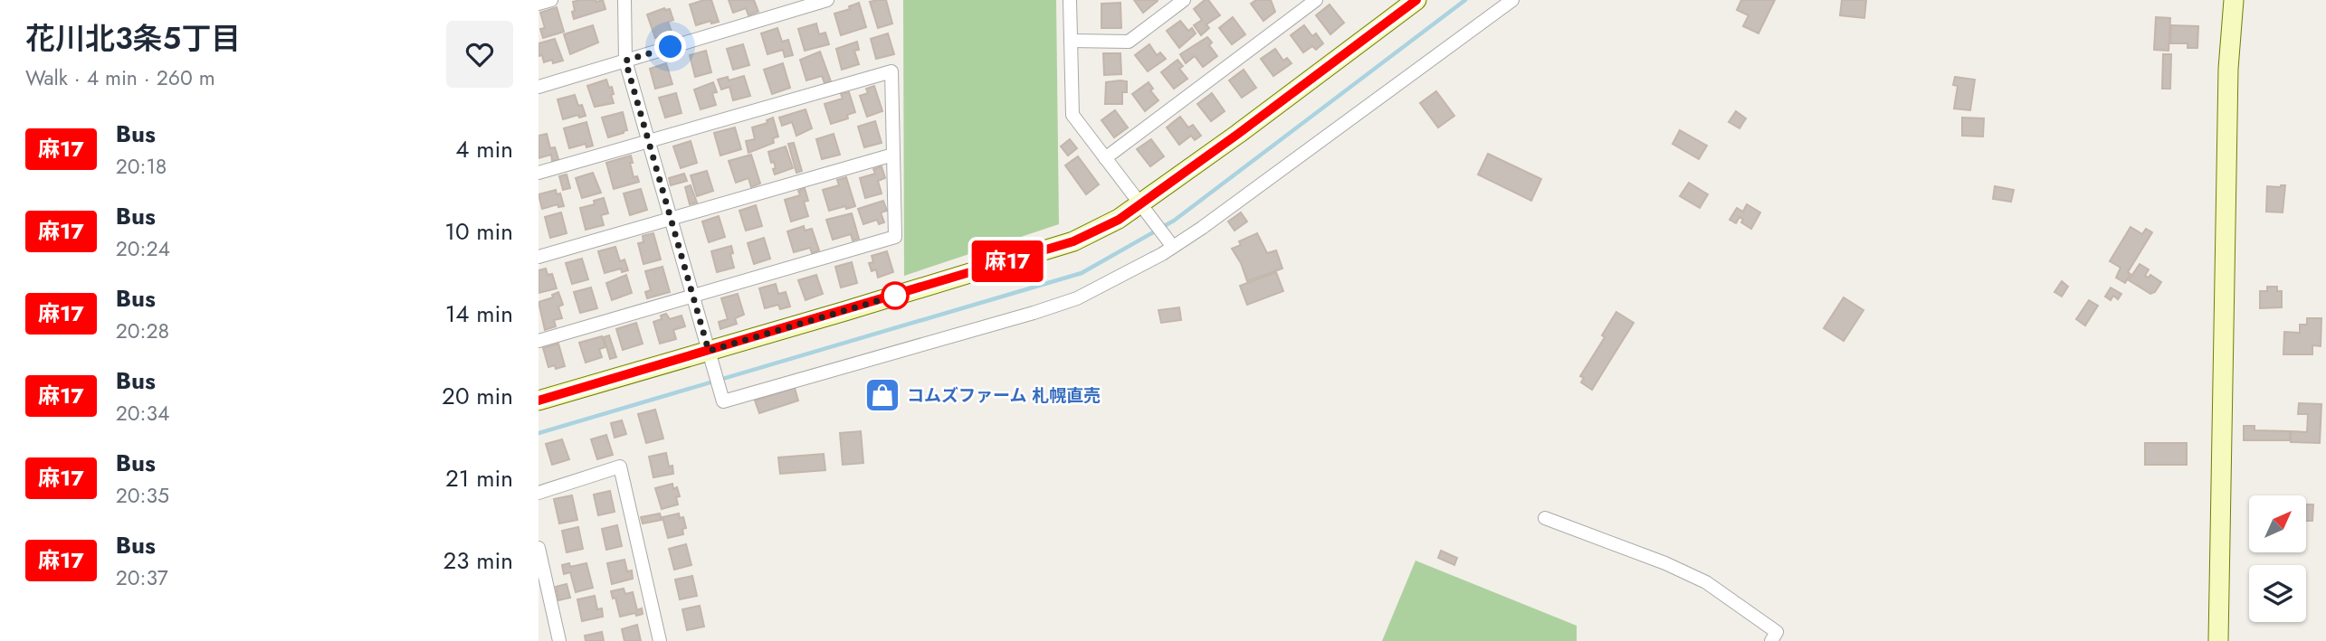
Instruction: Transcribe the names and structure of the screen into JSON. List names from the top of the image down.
{
  "places": {
    "shop": ["コムズファーム 札幌直売"]
  },
  "lines": ["bus line 麻17"],
  "north": "top right",
  "page": {
    "heading": ["花川北3条5丁目", "Walk · 4 min · 260 m"],
    "on_map": "麻17",
    "list": [
      {
        "mark": "麻17",
        "name": "Bus",
        "note": "20:18",
        "value": "4 min"
      },
      {
        "mark": "麻17",
        "name": "Bus",
        "note": "20:24",
        "value": "10 min"
      },
      {
        "mark": "麻17",
        "name": "Bus",
        "note": "20:28",
        "value": "14 min"
      },
      {
        "mark": "麻17",
        "name": "Bus",
        "note": "20:34",
        "value": "20 min"
      },
      {
        "mark": "麻17",
        "name": "Bus",
        "note": "20:35",
        "value": "21 min"
      },
      {
        "mark": "麻17",
        "name": "Bus",
        "note": "20:37",
        "value": "23 min"
      }
    ]
  }
}
